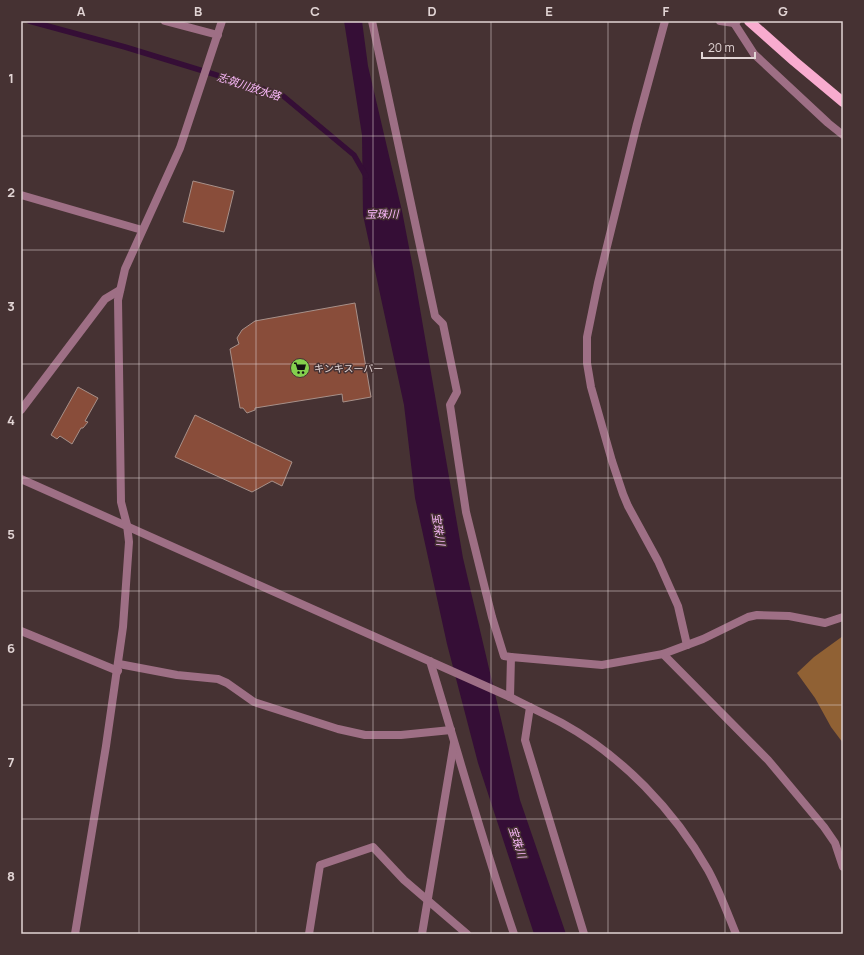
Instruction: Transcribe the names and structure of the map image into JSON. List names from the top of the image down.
{
  "water": ["志筑川放水路", "宝珠川"],
  "places": {
    "supermarket": ["キンキスーパー"]
  },
  "scale_bar": "20 m",
  "grid": {
    "columns": [
      "A",
      "B",
      "C",
      "D",
      "E",
      "F",
      "G"
    ],
    "rows": [
      "1",
      "2",
      "3",
      "4",
      "5",
      "6",
      "7",
      "8"
    ]
  }
}
